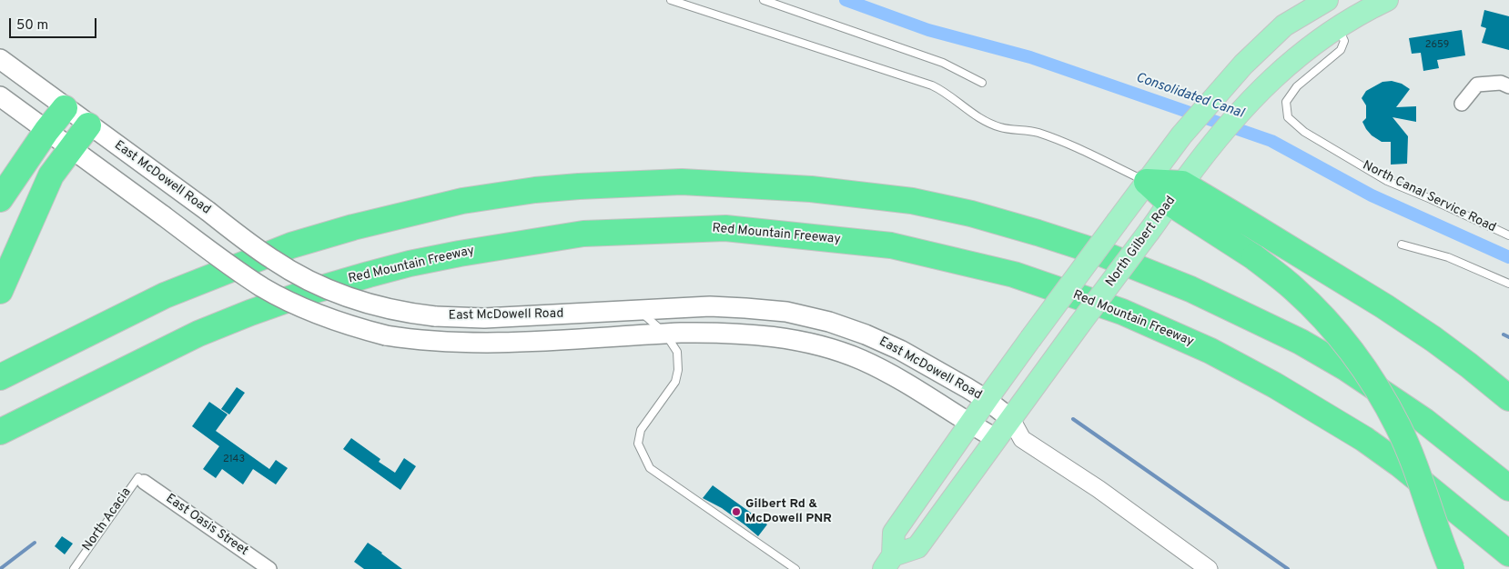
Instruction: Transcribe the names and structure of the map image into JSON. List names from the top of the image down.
{
  "streets": {
    "highway": ["Red Mountain Freeway"],
    "main road": ["East McDowell Road", "North Gilbert Road"],
    "street": ["East Oasis Street"],
    "lane": ["North Canal Service Road", "North Acacia"]
  },
  "crossings": [
    ["East McDowell Road", "North Gilbert Road"],
    ["North Canal Service Road", "North Gilbert Road"],
    ["North Acacia", "East Oasis Street"]
  ],
  "water": ["Consolidated Canal"],
  "places": ["Gilbert Rd & McDowell PNR"],
  "house_numbers": ["2659", "2143"],
  "scale_bar": "50 m"
}
